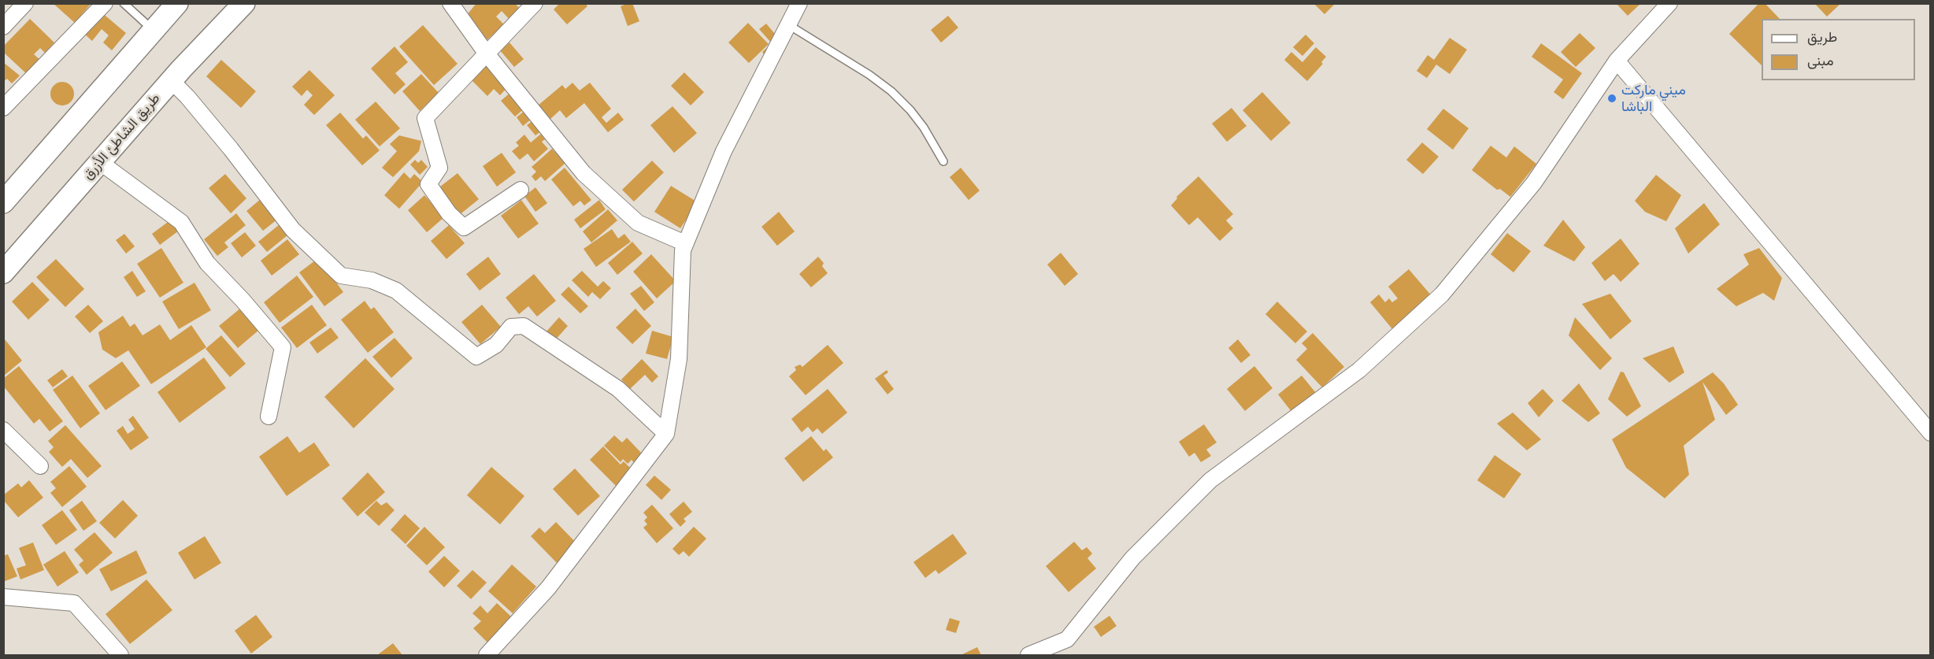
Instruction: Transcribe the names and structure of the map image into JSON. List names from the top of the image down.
{
  "streets": {
    "main road": ["طريق الشاطئ الأزرق"]
  },
  "places": ["ميني ماركت الباشا"],
  "legend": ["طريق", "مبنى"]
}
